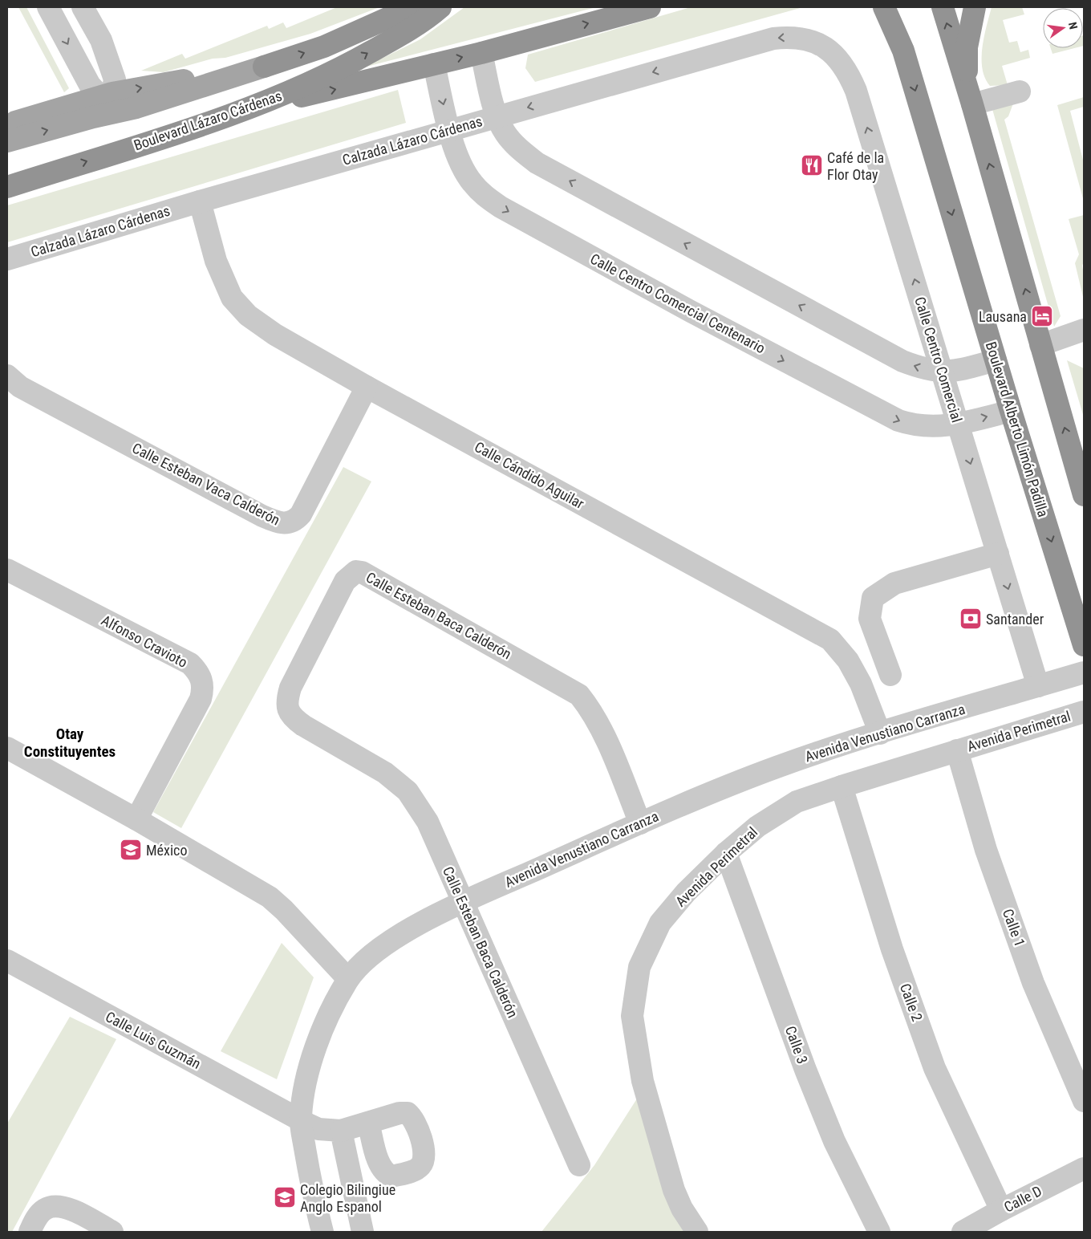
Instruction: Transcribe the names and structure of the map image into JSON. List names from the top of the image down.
{
  "streets": {
    "highway": ["Boulevard Lázaro Cárdenas", "Boulevard Alberto Limón Padilla"],
    "street": [
      "Calzada Lázaro Cárdenas",
      "Calle Centro Comercial Centenario",
      "Calle Centro Comercial",
      "Calle Cándido Aguilar",
      "Calle Esteban Vaca Calderón",
      "Calle Esteban Baca Calderón",
      "Alfonso Cravioto",
      "Avenida Perimetral",
      "Avenida Venustiano Carranza",
      "Calle 1",
      "Calle 2",
      "Calle Luis Guzmán",
      "Calle 3",
      "Calle D"
    ]
  },
  "crossings": [
    ["Calzada Lázaro Cárdenas", "Calle Centro Comercial Centenario"],
    ["Calzada Lázaro Cárdenas", "Calle Centro Comercial"],
    ["Calzada Lázaro Cárdenas", "Calle Cándido Aguilar"],
    ["Calle Centro Comercial Centenario", "Calle Centro Comercial"],
    ["Calle Centro Comercial Centenario", "Boulevard Alberto Limón Padilla"],
    ["Calle Centro Comercial", "Avenida Venustiano Carranza"],
    ["Calle Cándido Aguilar", "Calle Esteban Vaca Calderón"],
    ["Calle Cándido Aguilar", "Avenida Venustiano Carranza"],
    ["Calle Esteban Baca Calderón", "Avenida Venustiano Carranza"],
    ["Avenida Perimetral", "Calle 1"],
    ["Avenida Perimetral", "Calle 2"],
    ["Avenida Perimetral", "Calle 3"],
    ["Avenida Venustiano Carranza", "Calle Luis Guzmán"],
    ["Calle 2", "Calle D"]
  ],
  "one_way": ["Calzada Lázaro Cárdenas"],
  "districts": ["Otay Constituyentes"],
  "places": {
    "restaurant": ["Café de la Flor Otay"],
    "hotel": ["Lausana"],
    "bank": ["Santander"],
    "school or university": ["México", "Colegio Bilingiue Anglo Espanol"]
  },
  "north": "right"
}
